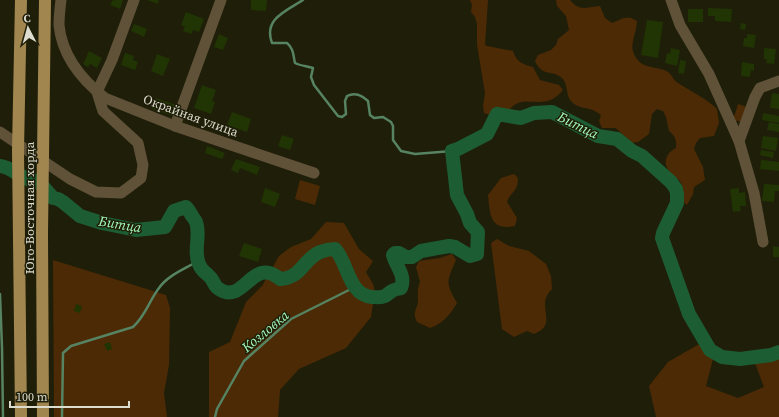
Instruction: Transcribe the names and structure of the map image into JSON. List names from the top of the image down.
{
  "streets": {
    "main road": ["Юго-Восточная хорда"],
    "street": ["Окрайная улица"]
  },
  "water": ["Битца", "Козловка"],
  "scale_bar": "100 m",
  "north": "top"
}
